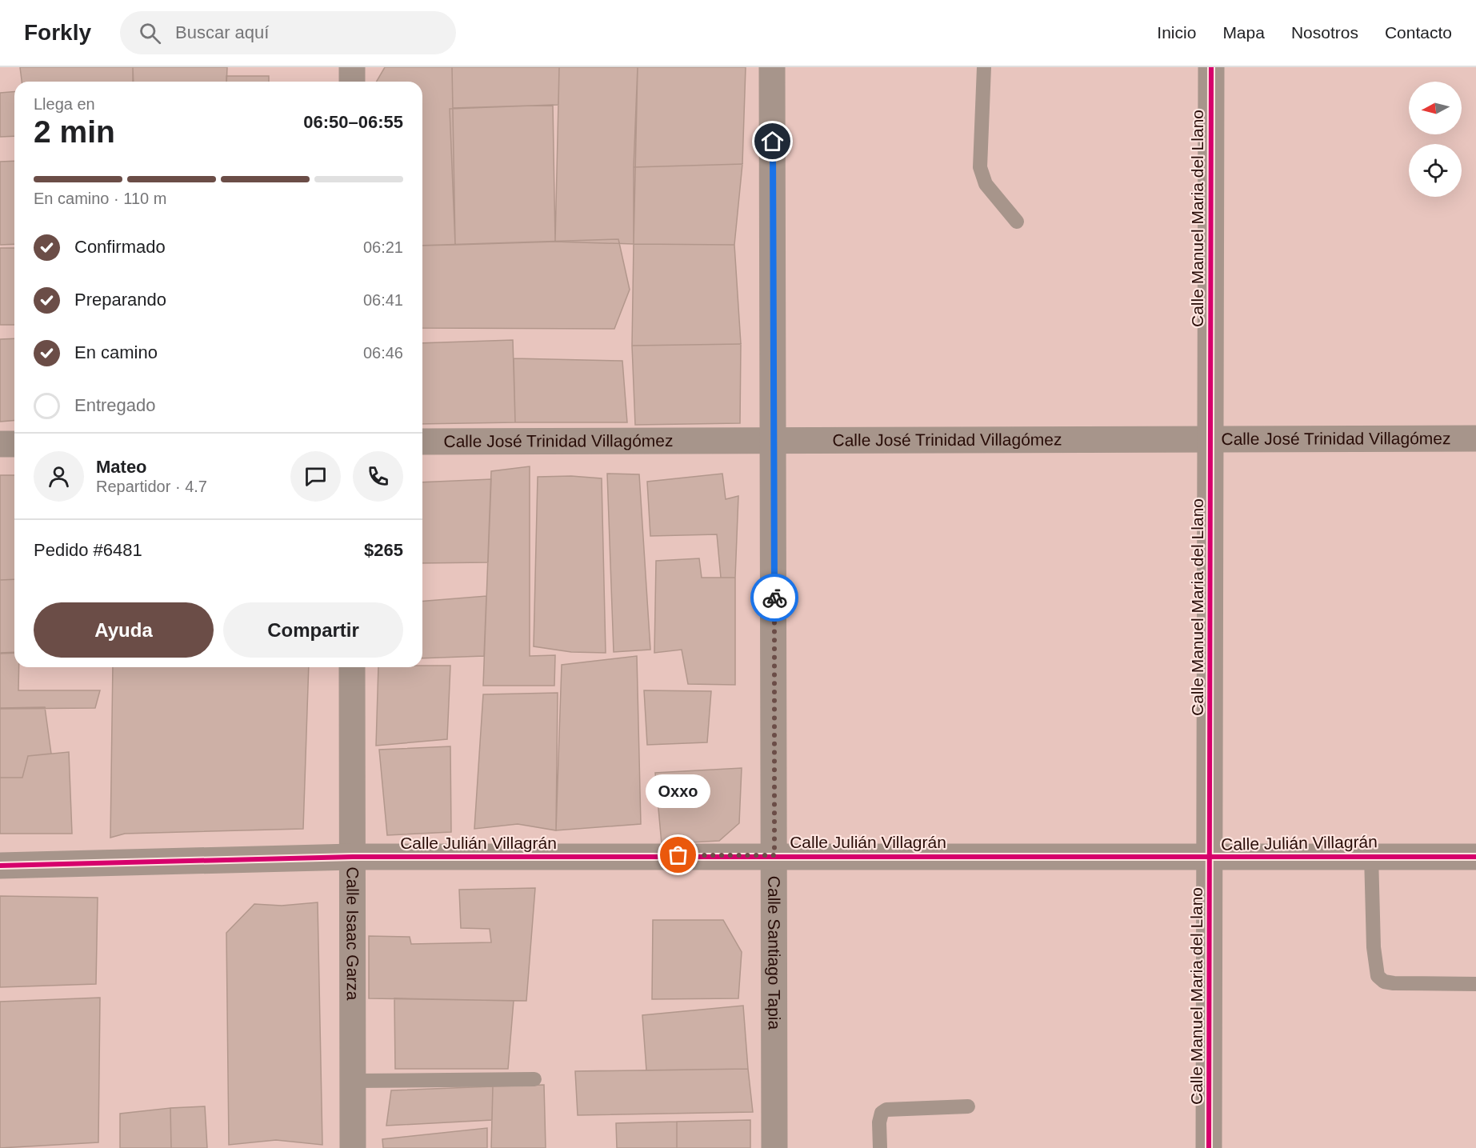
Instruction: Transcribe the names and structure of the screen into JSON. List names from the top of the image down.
{
  "streets": {
    "street": [
      "Calle Manuel Maria del Llano",
      "Calle José Trinidad Villagómez",
      "Calle Julián Villagrán",
      "Calle Isaac Garza",
      "Calle Santiago Tapia"
    ]
  },
  "crossings": [
    ["Calle Manuel Maria del Llano", "Calle José Trinidad Villagómez"],
    ["Calle Manuel Maria del Llano", "Calle Julián Villagrán"],
    ["Calle José Trinidad Villagómez", "Calle Santiago Tapia"],
    ["Calle Julián Villagrán", "Calle Isaac Garza"],
    ["Calle Julián Villagrán", "Calle Santiago Tapia"]
  ],
  "places": ["Oxxo"],
  "north": "left",
  "page": {
    "header": "Forkly",
    "search": "Buscar aquí",
    "nav": [
      "Inicio",
      "Mapa",
      "Nosotros",
      "Contacto"
    ],
    "heading": ["2 min", "Llega en", "06:50–06:55"],
    "panel": [
      "Mateo",
      "Repartidor · 4.7",
      "Pedido #6481",
      "$265"
    ],
    "bar": "En camino · 110 m",
    "list": [
      ["Confirmado", "06:21"],
      ["Preparando", "06:41"],
      ["En camino", "06:46"],
      "Entregado"
    ],
    "buttons": ["Ayuda", "Compartir"],
    "bubble": "Oxxo"
  }
}
